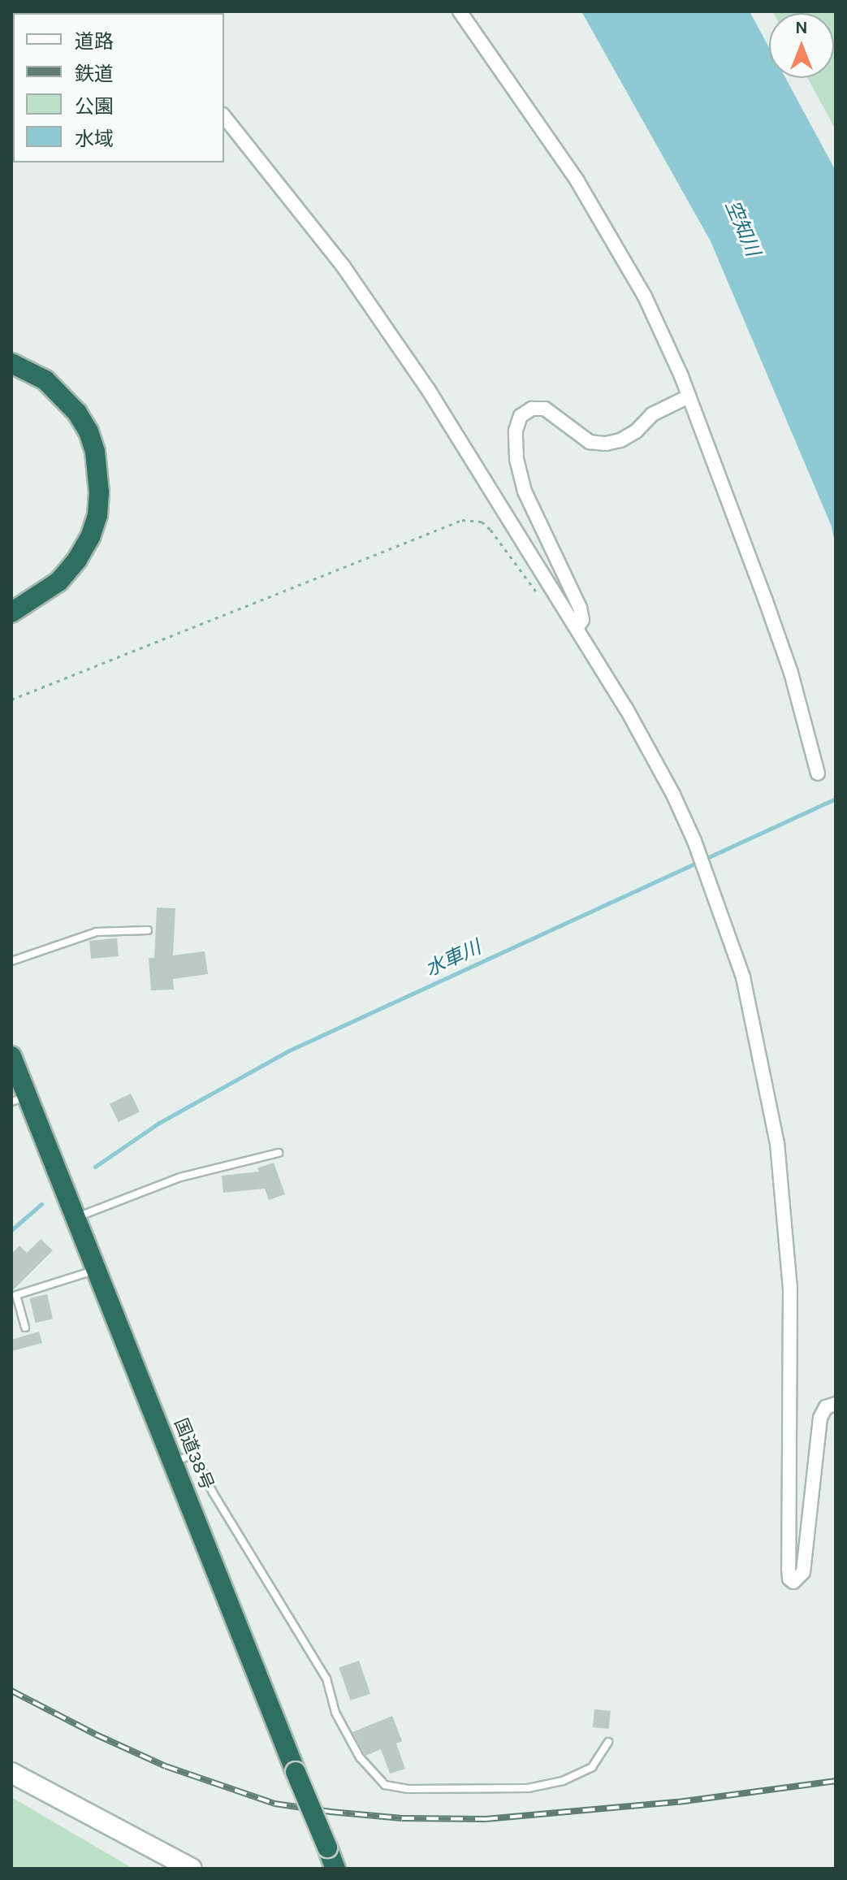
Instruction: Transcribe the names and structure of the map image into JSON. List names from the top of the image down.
{
  "streets": {
    "highway": ["国道38号"]
  },
  "water": ["空知川", "水車川"],
  "legend": [
    "道路",
    "鉄道",
    "公園",
    "水域"
  ],
  "north": "top"
}
